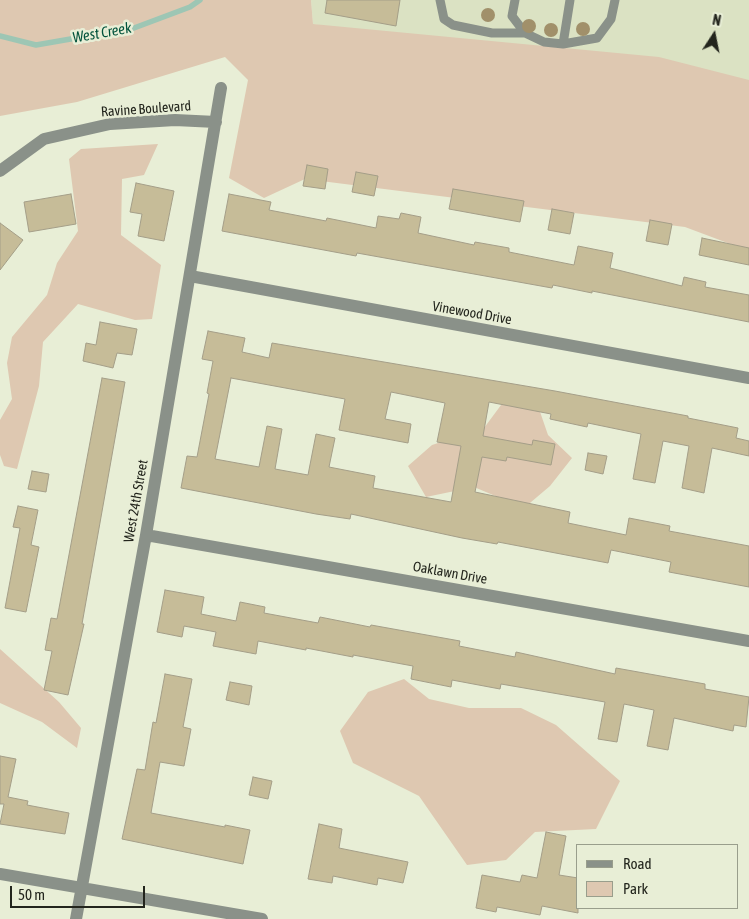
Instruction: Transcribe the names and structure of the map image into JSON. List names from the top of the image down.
{
  "streets": {
    "street": [
      "Ravine Boulevard",
      "Vinewood Drive",
      "West 24th Street",
      "Oaklawn Drive"
    ]
  },
  "crossings": [
    ["Ravine Boulevard", "West 24th Street"],
    ["Vinewood Drive", "West 24th Street"],
    ["West 24th Street", "Oaklawn Drive"]
  ],
  "water": ["West Creek"],
  "legend": ["Road", "Park"],
  "scale_bar": "50 m",
  "north": "top"
}
